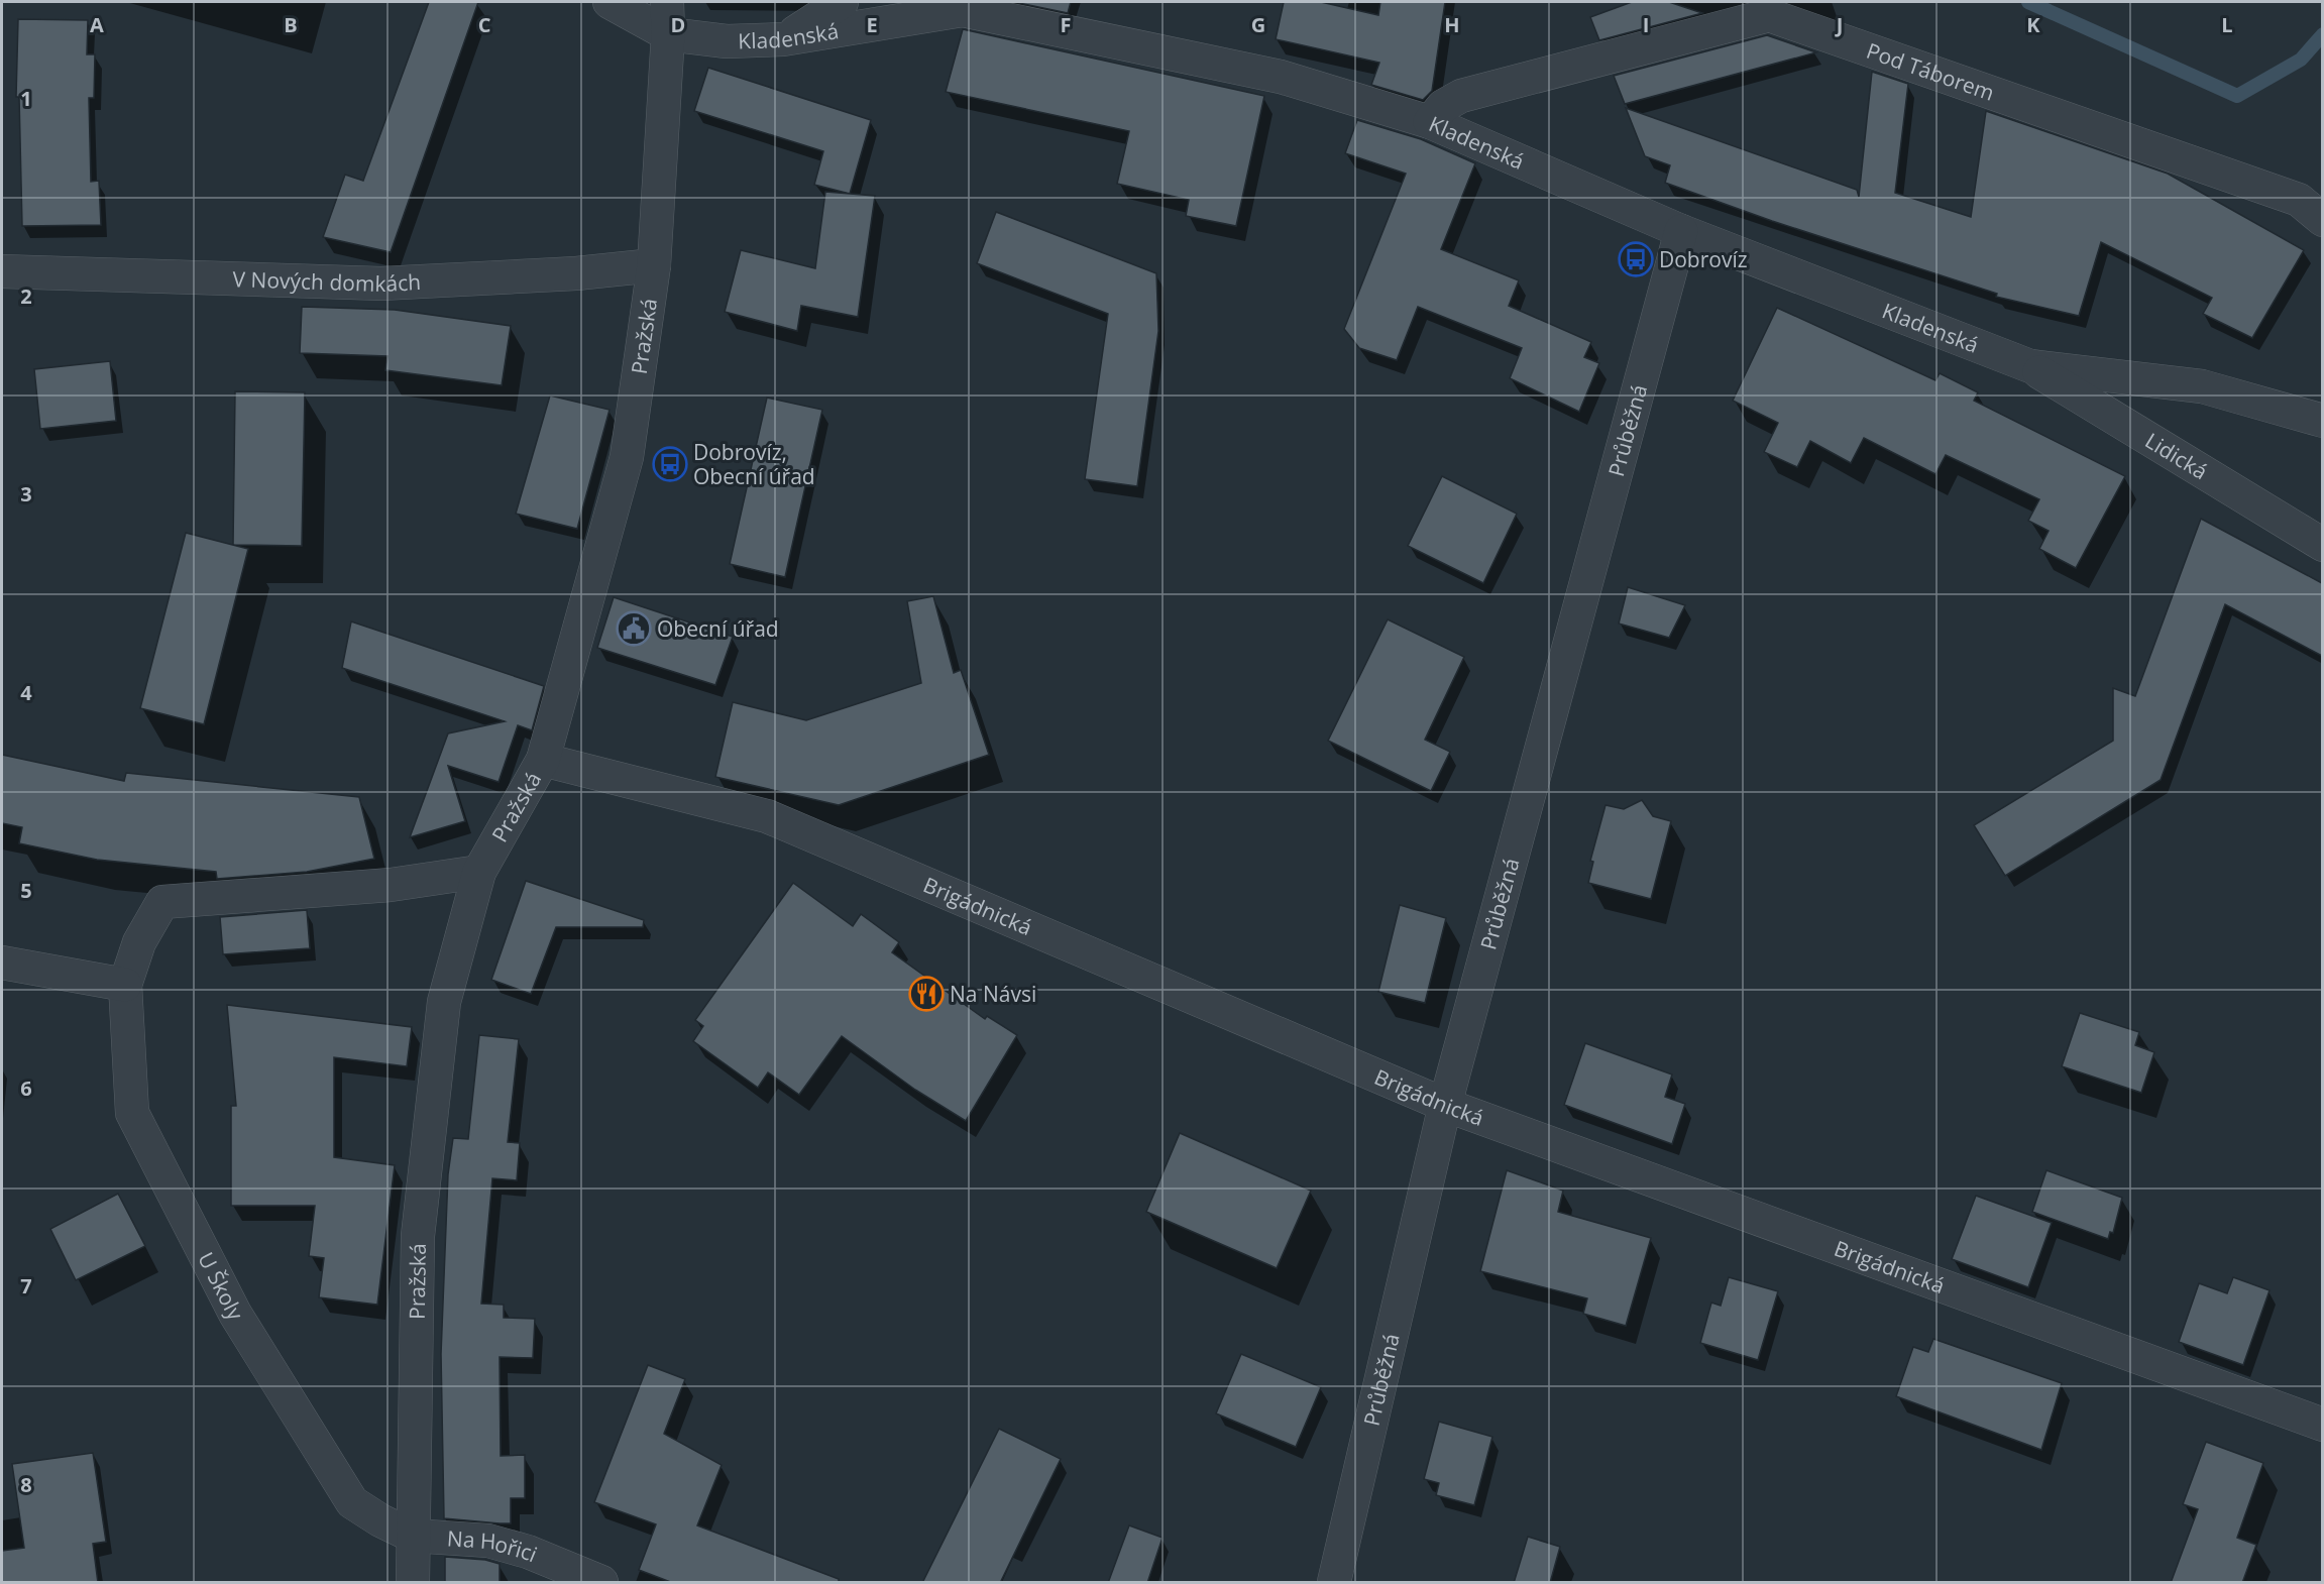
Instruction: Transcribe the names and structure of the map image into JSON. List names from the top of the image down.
{
  "streets": {
    "street": [
      "Kladenská",
      "Pod Táborem",
      "V Nových domkách",
      "Pražská",
      "Průběžná",
      "Lidická",
      "Brigádnická",
      "U Školy",
      "Na Hořici"
    ]
  },
  "crossings": [
    ["Kladenská", "Pod Táborem"],
    ["Kladenská", "Pražská"],
    ["Kladenská", "Průběžná"],
    ["Kladenská", "Lidická"],
    ["V Nových domkách", "Pražská"],
    ["Pražská", "Brigádnická"],
    ["Pražská", "U Školy"],
    ["Pražská", "Na Hořici"],
    ["Průběžná", "Brigádnická"],
    ["U Školy", "Na Hořici"]
  ],
  "places": {
    "bus stop": ["Dobrovíz", "Dobrovíz, Obecní úřad"],
    "public building": ["Obecní úřad"],
    "restaurant": ["Na Návsi"]
  },
  "grid": {
    "columns": [
      "A",
      "B",
      "C",
      "D",
      "E",
      "F",
      "G",
      "H",
      "I",
      "J",
      "K",
      "L"
    ],
    "rows": [
      "1",
      "2",
      "3",
      "4",
      "5",
      "6",
      "7",
      "8"
    ]
  }
}
